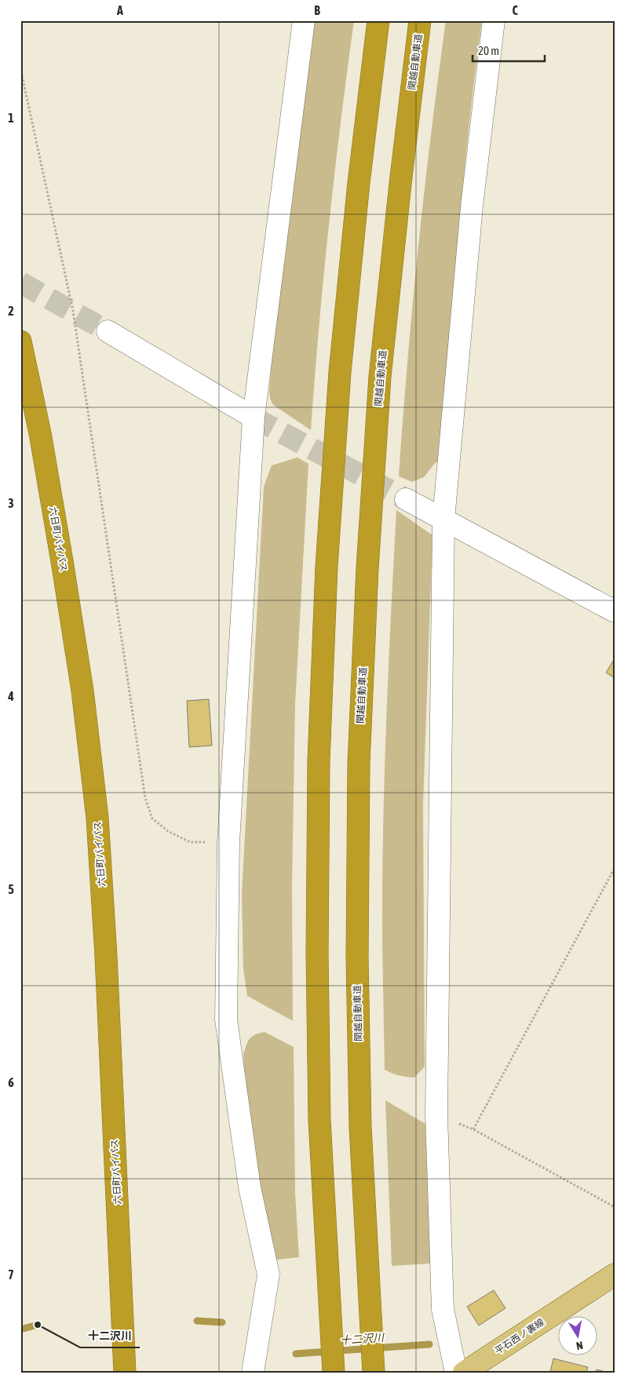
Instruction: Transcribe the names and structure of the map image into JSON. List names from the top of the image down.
{
  "streets": {
    "highway": ["関越自動車道", "六日町バイパス"],
    "main road": ["平石西ノ裏線"]
  },
  "water": ["十二沢川"],
  "places": ["十二沢川"],
  "scale_bar": "20 m",
  "north": "bottom",
  "grid": {
    "columns": ["A", "B", "C"],
    "rows": [
      "1",
      "2",
      "3",
      "4",
      "5",
      "6",
      "7"
    ]
  }
}
